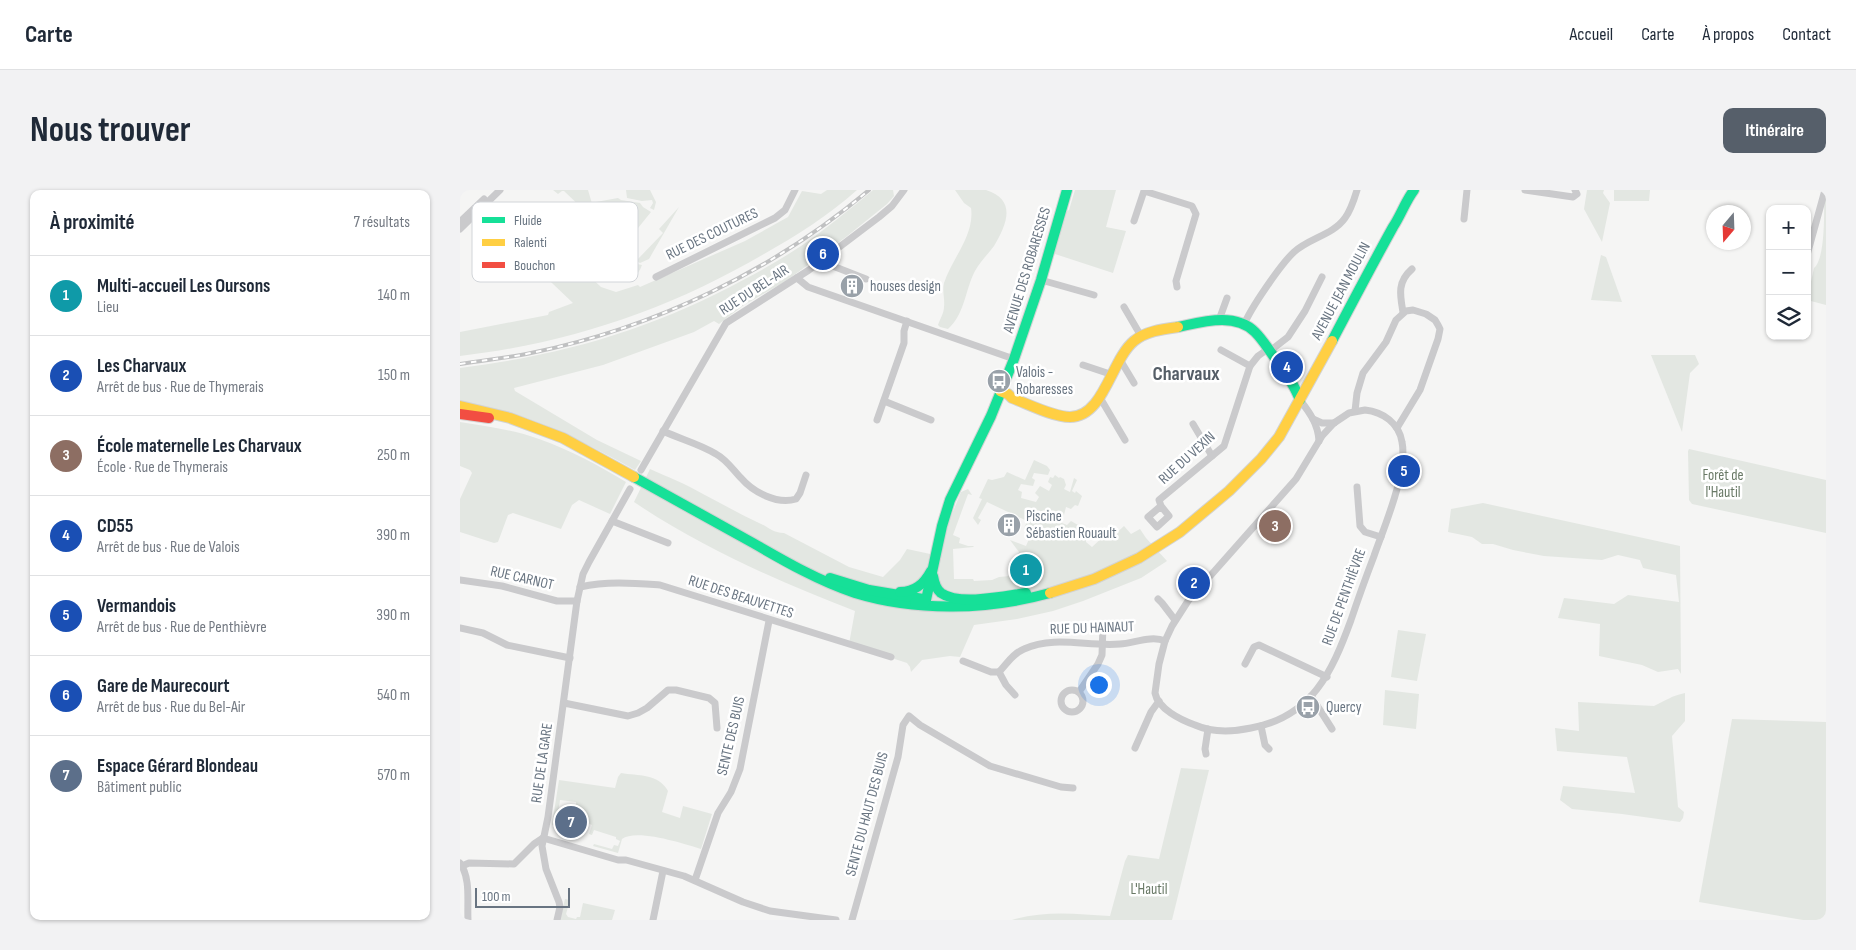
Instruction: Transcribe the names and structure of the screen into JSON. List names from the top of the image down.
{
  "streets": {
    "main road": ["AVENUE DES ROBARESSES", "AVENUE JEAN MOULIN"],
    "street": [
      "RUE DES COUTURES",
      "RUE DU BEL-AIR",
      "RUE DU VEXIN",
      "RUE CARNOT",
      "RUE DES BEAUVETTES",
      "RUE DE PENTHIÈVRE",
      "RUE DU HAINAUT",
      "SENTE DES BUIS",
      "RUE DE LA GARE",
      "SENTE DU HAUT DES BUIS"
    ]
  },
  "crossings": [
    ["RUE CARNOT", "RUE DE LA GARE"],
    ["RUE DES BEAUVETTES", "SENTE DES BUIS"]
  ],
  "districts": ["Charvaux"],
  "parks": ["Forêt de l'Hautil", "L'Hautil"],
  "places": {
    "building": ["houses design", "Piscine Sébastien Rouault"],
    "bus stop": ["Valois - Robaresses", "Quercy"]
  },
  "legend": ["Fluide", "Ralenti", "Bouchon"],
  "scale_bar": "100 m",
  "north": "bottom",
  "page": {
    "header": "Carte",
    "nav": [
      "Accueil",
      "Carte",
      "À propos",
      "Contact"
    ],
    "buttons": "Itinéraire",
    "title": "Nous trouver",
    "heading": ["À proximité", "7 résultats"],
    "map_buttons": ["+", "−"],
    "pins": [
      "6",
      "4",
      "5",
      "3",
      "1",
      "2",
      "7"
    ],
    "list": [
      {
        "mark": "1",
        "name": "Multi-accueil Les Oursons",
        "note": "Lieu",
        "value": "140 m"
      },
      {
        "mark": "2",
        "name": "Les Charvaux",
        "note": "Arrêt de bus · Rue de Thymerais",
        "value": "150 m"
      },
      {
        "mark": "3",
        "name": "École maternelle Les Charvaux",
        "note": "École · Rue de Thymerais",
        "value": "250 m"
      },
      {
        "mark": "4",
        "name": "CD55",
        "note": "Arrêt de bus · Rue de Valois",
        "value": "390 m"
      },
      {
        "mark": "5",
        "name": "Vermandois",
        "note": "Arrêt de bus · Rue de Penthièvre",
        "value": "390 m"
      },
      {
        "mark": "6",
        "name": "Gare de Maurecourt",
        "note": "Arrêt de bus · Rue du Bel-Air",
        "value": "540 m"
      },
      {
        "mark": "7",
        "name": "Espace Gérard Blondeau",
        "note": "Bâtiment public",
        "value": "570 m"
      }
    ],
    "scale": "100 m"
  }
}
